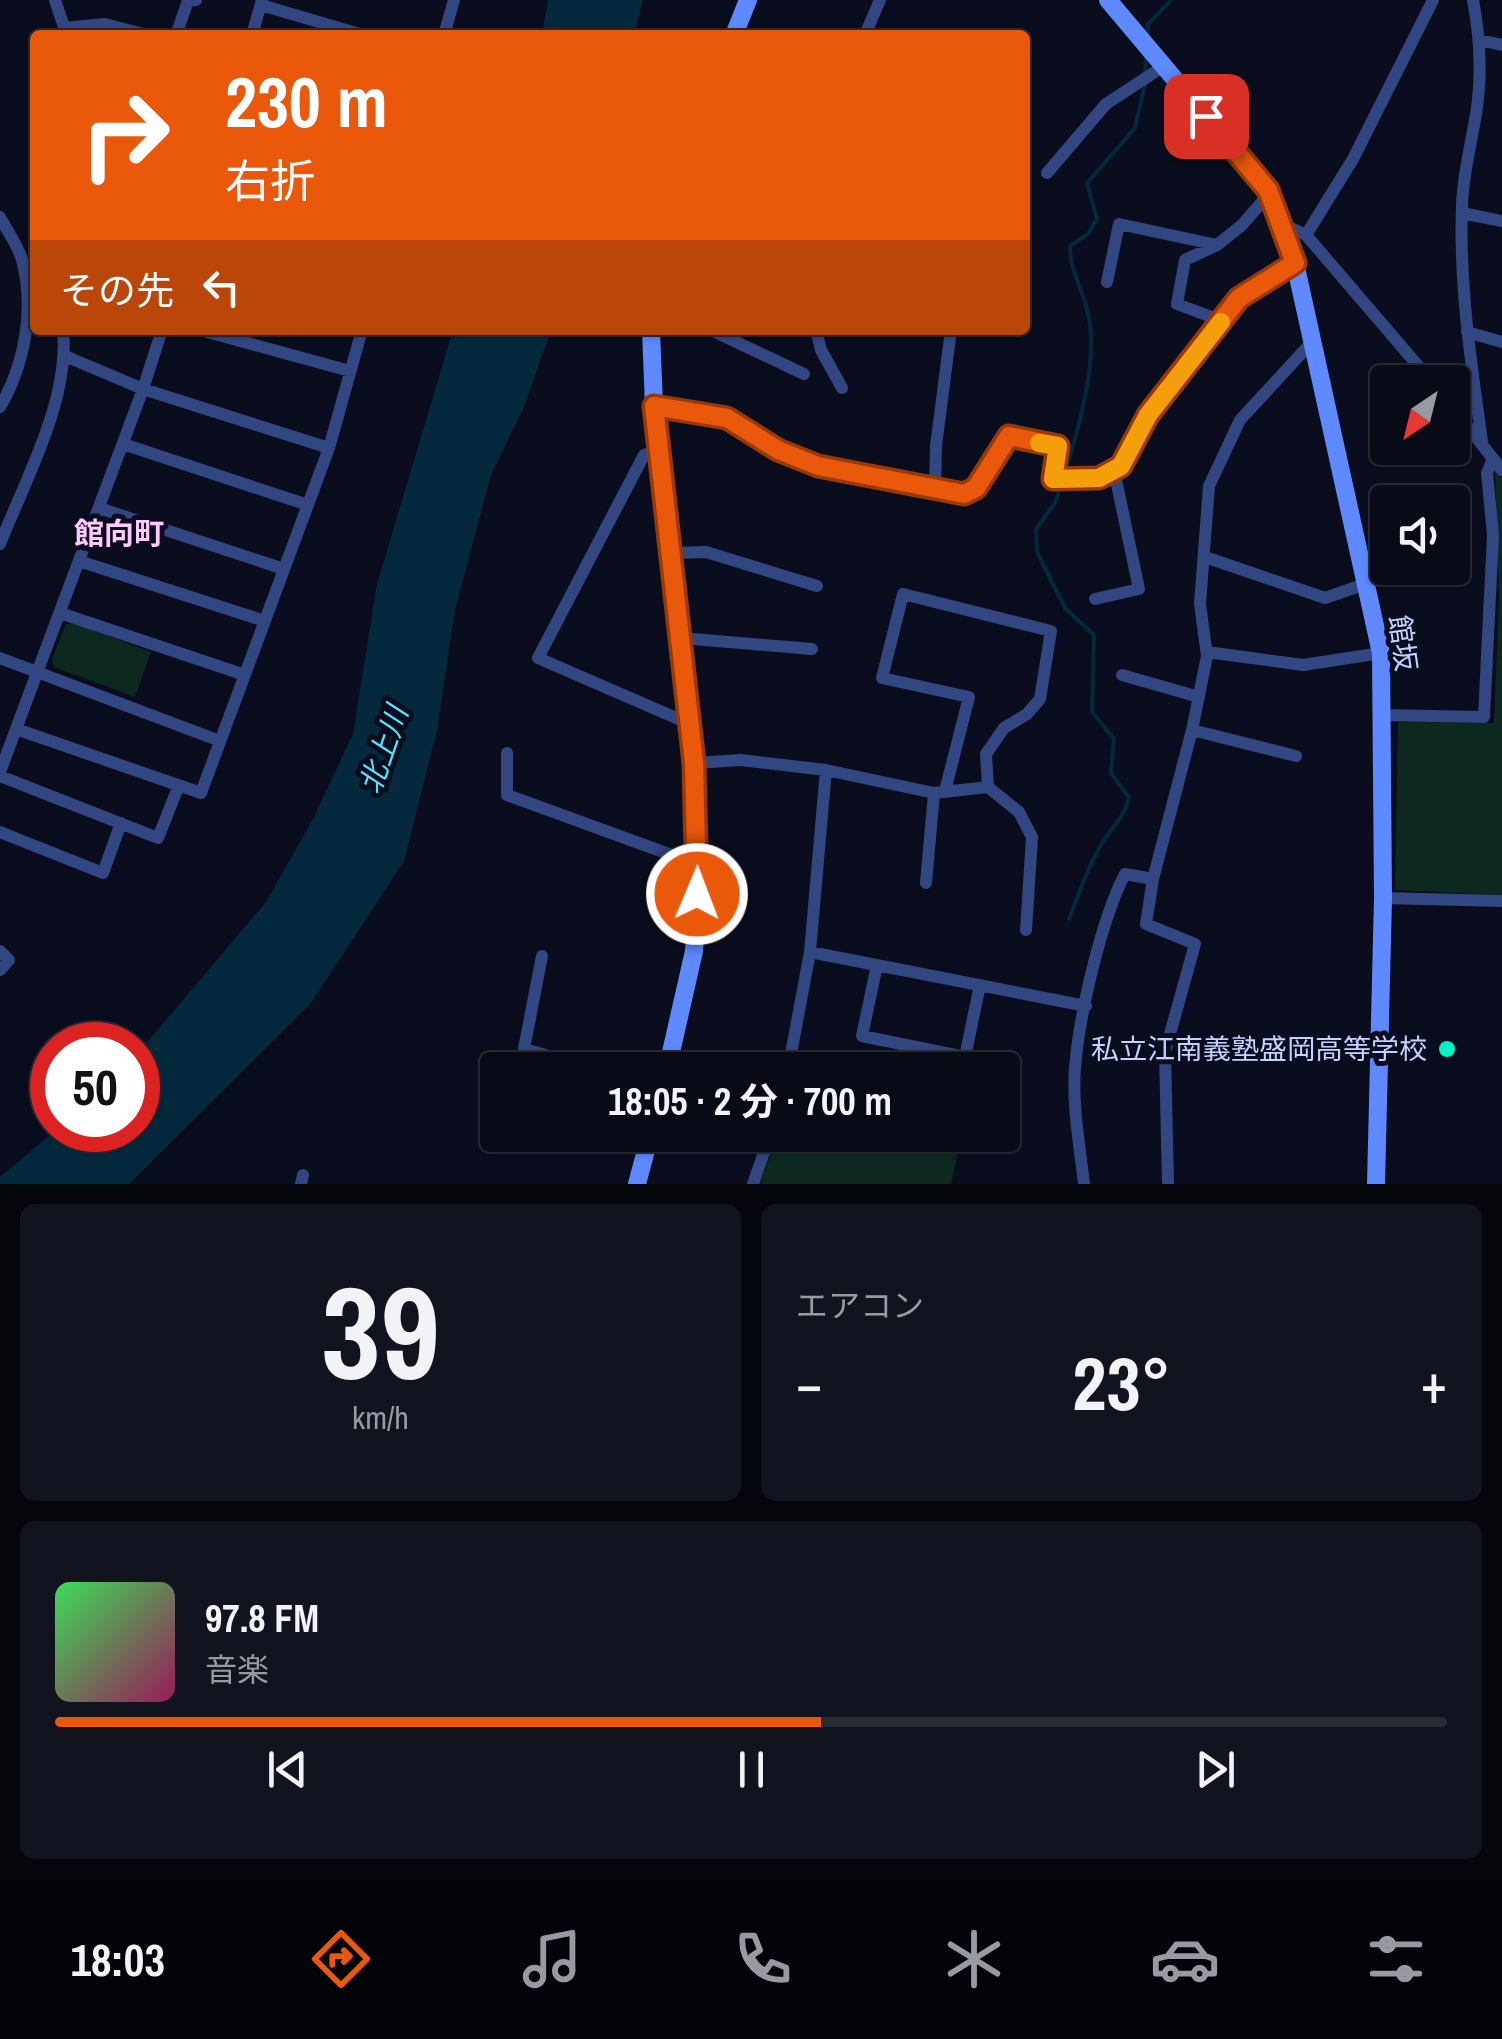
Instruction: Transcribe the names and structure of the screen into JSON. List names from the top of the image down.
{
  "streets": {
    "main road": ["館坂"]
  },
  "districts": ["館向町"],
  "water": ["北上川"],
  "places": ["私立江南義塾盛岡高等学校"],
  "north": "bottom left",
  "page": {
    "turn": ["230 m", "右折"],
    "then": "その先",
    "limit": "50",
    "trip": "18:05 · 2 分 · 700 m",
    "tile": [
      ["39", "km/h"],
      "エアコン"
    ],
    "heat": ["−", "23°", "+"],
    "song": ["97.8 FM", "音楽"],
    "tabs": "18:03"
  }
}
